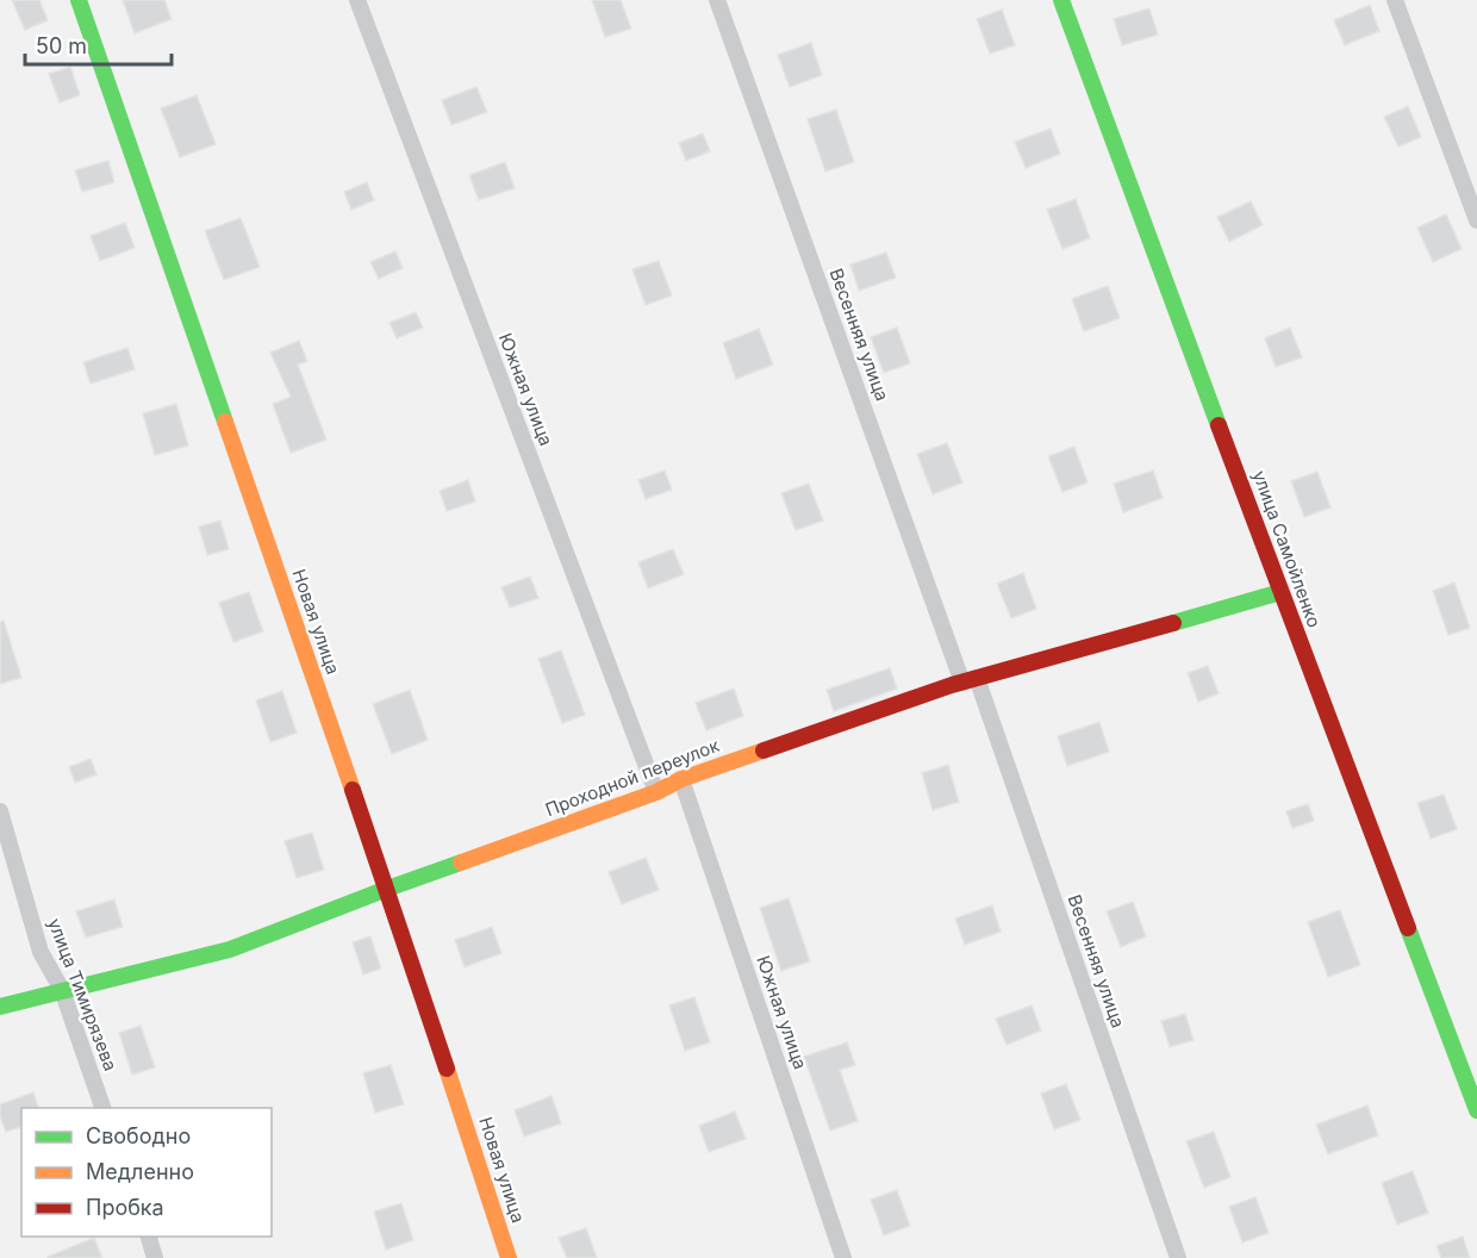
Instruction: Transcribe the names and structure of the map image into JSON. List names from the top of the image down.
{
  "streets": {
    "street": [
      "Весенняя улица",
      "Южная улица",
      "улица Самойленко",
      "Новая улица",
      "Проходной переулок",
      "улица Тимирязева"
    ]
  },
  "crossings": [
    ["Весенняя улица", "Проходной переулок"],
    ["Южная улица", "Проходной переулок"],
    ["улица Самойленко", "Проходной переулок"],
    ["Новая улица", "Проходной переулок"],
    ["Проходной переулок", "улица Тимирязева"]
  ],
  "legend": ["Свободно", "Медленно", "Пробка"],
  "scale_bar": "50 m"
}
